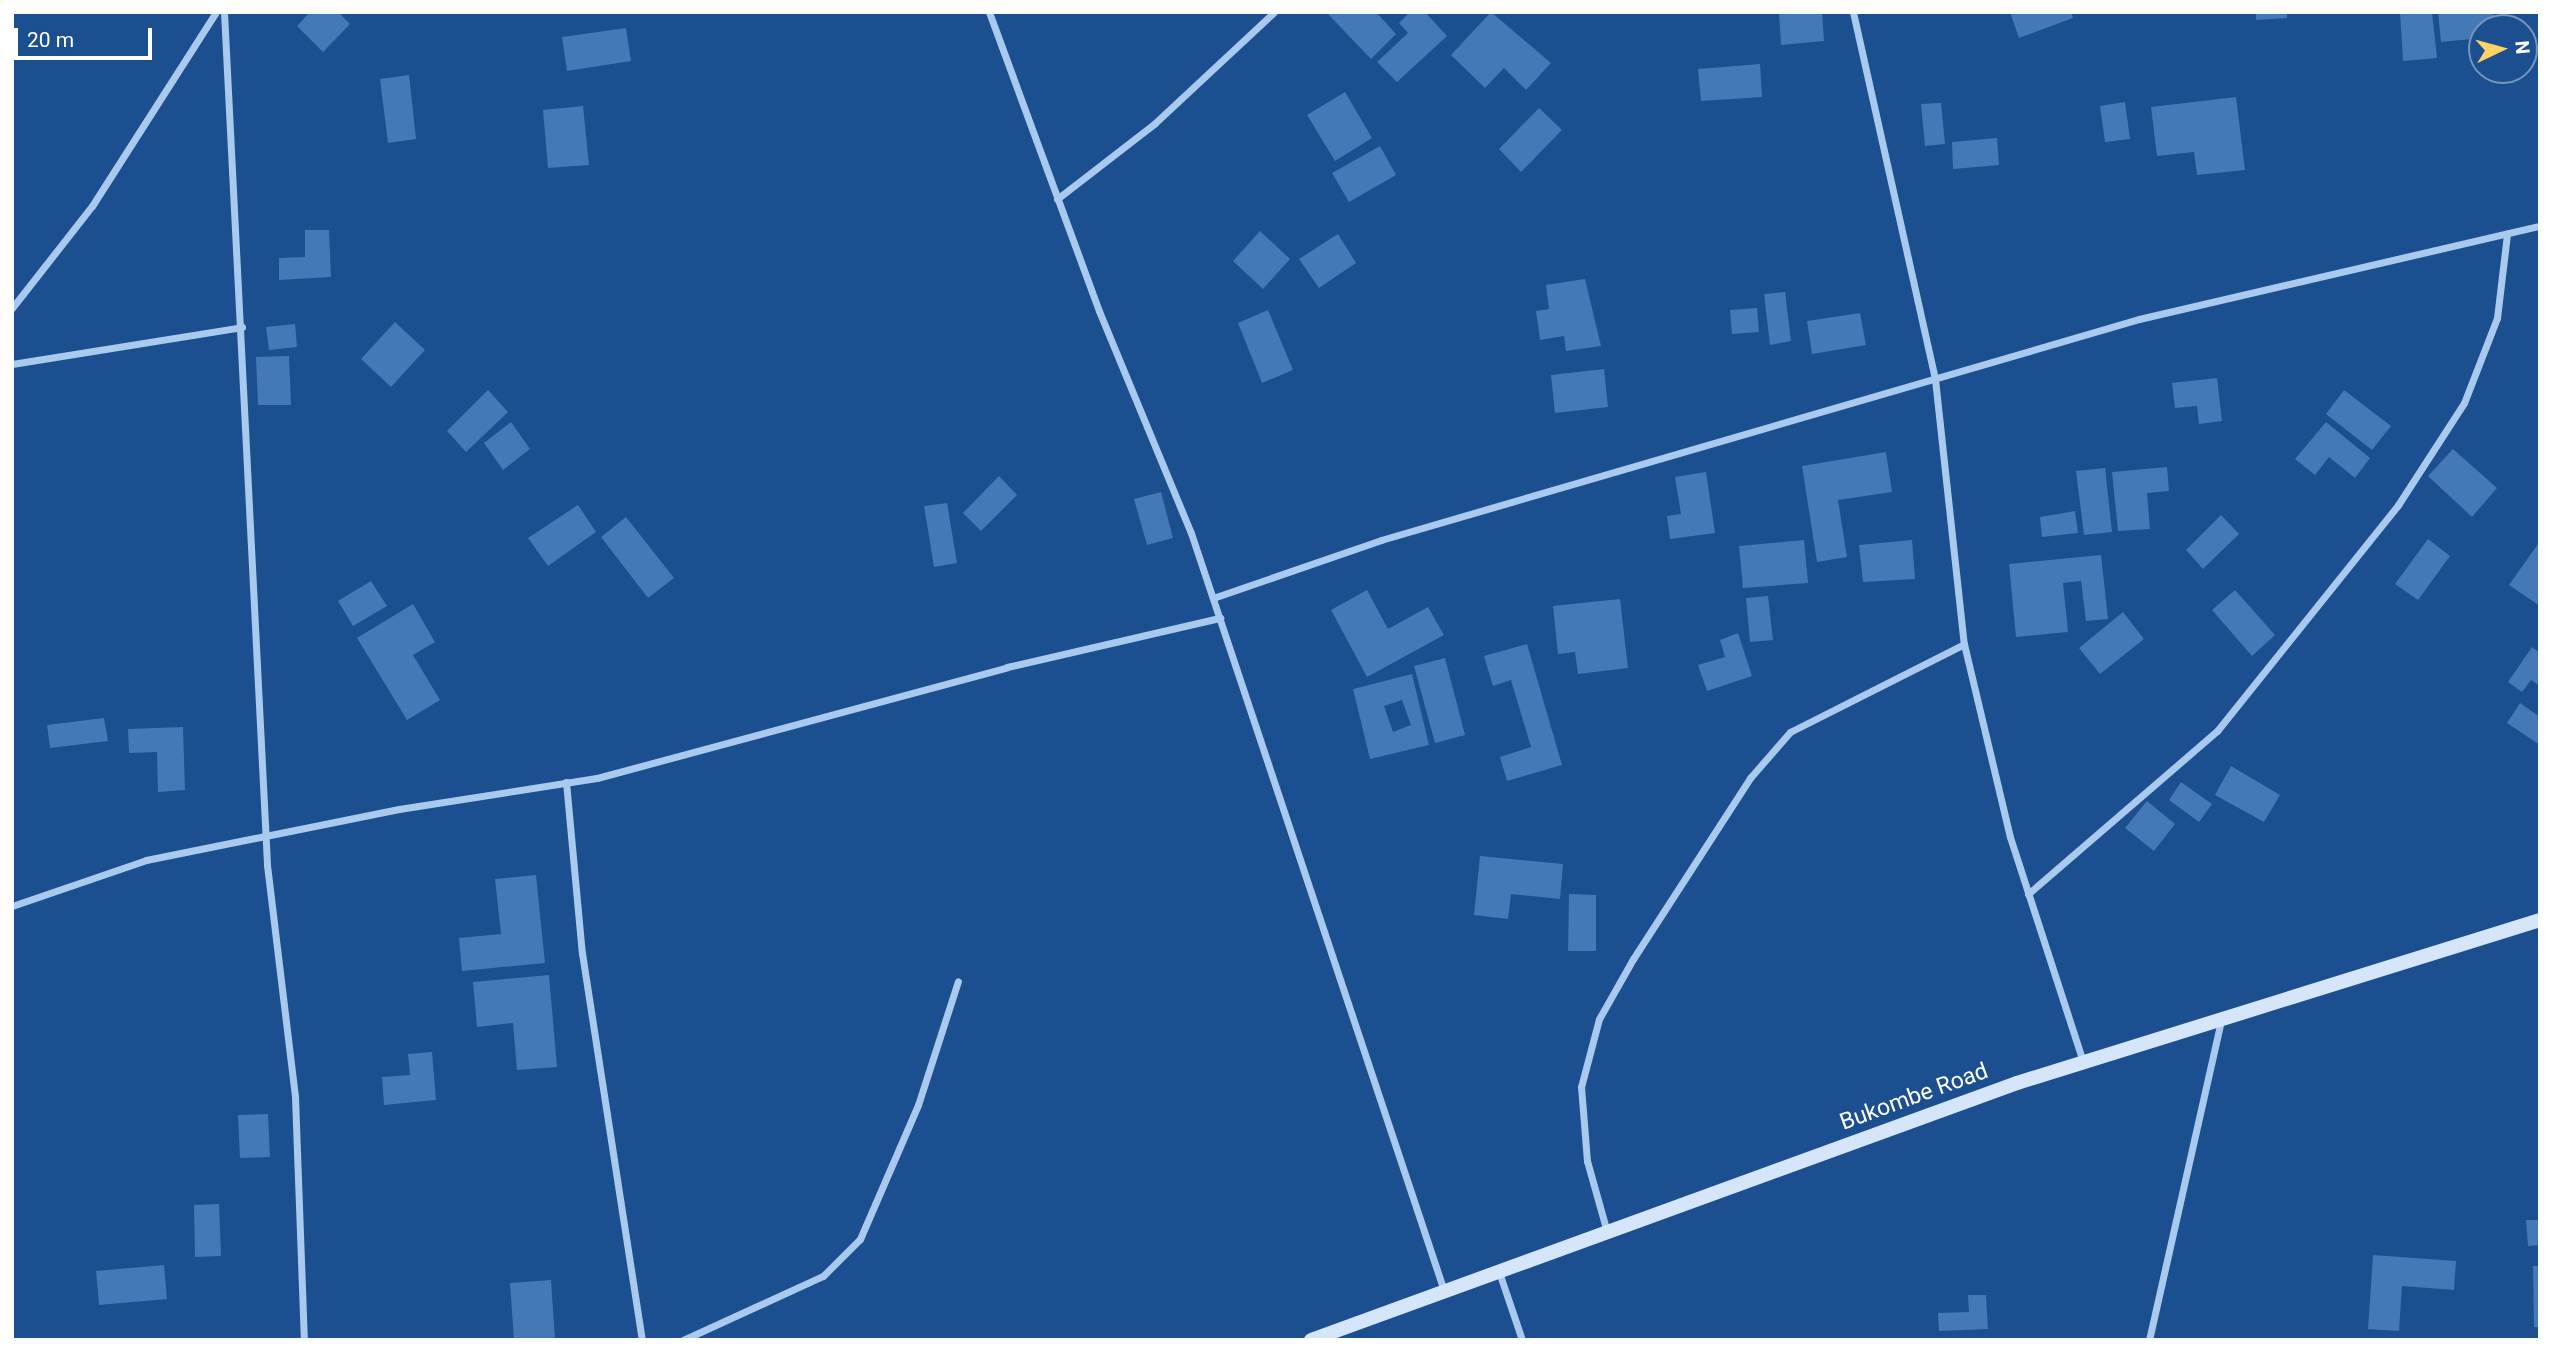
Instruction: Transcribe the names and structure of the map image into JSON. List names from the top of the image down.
{
  "streets": {
    "main road": ["Bukombe Road"]
  },
  "scale_bar": "20 m",
  "north": "right"
}
